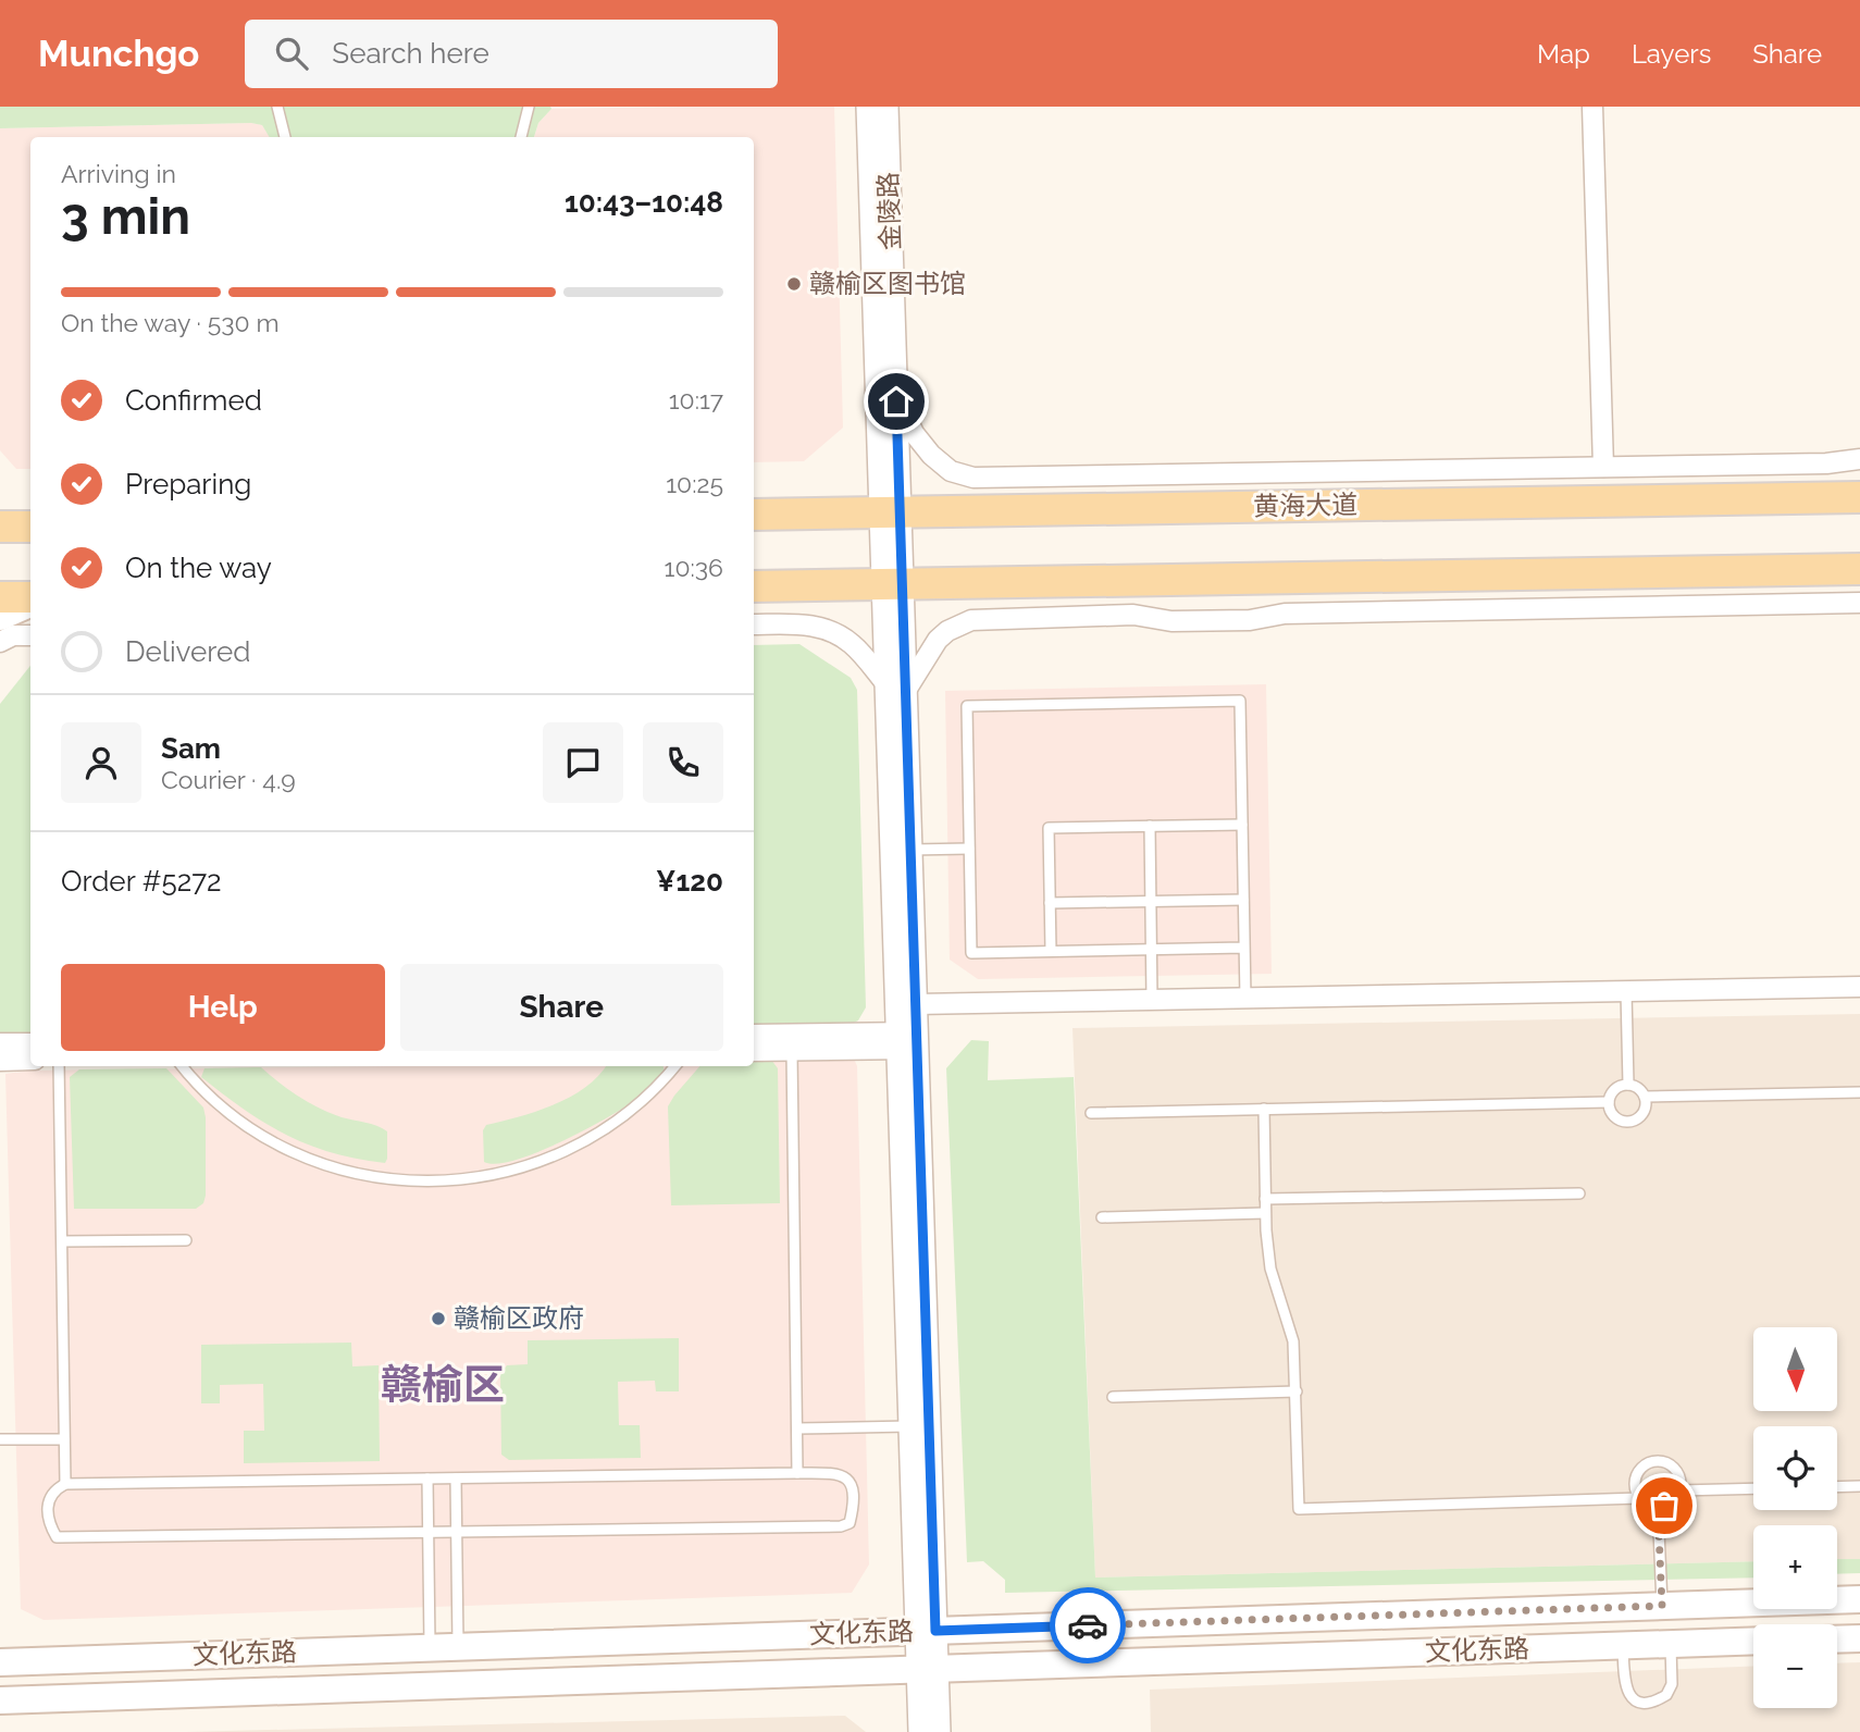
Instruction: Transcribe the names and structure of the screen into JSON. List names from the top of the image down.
{
  "streets": {
    "main road": ["黄海大道", "文化东路"],
    "street": ["金陵路"]
  },
  "crossings": [
    ["金陵路", "黄海大道"],
    ["金陵路", "文化东路"]
  ],
  "districts": ["赣榆区"],
  "places": ["赣榆区图书馆", "赣榆区政府"],
  "north": "bottom",
  "page": {
    "header": "Munchgo",
    "search": "Search here",
    "nav": ["Map", "Layers", "Share"],
    "heading": ["3 min", "Arriving in", "10:43–10:48"],
    "panel": [
      "Sam",
      "Courier · 4.9",
      "Order #5272",
      "¥120"
    ],
    "bar": "On the way · 530 m",
    "list": [
      ["Confirmed", "10:17"],
      ["Preparing", "10:25"],
      ["On the way", "10:36"],
      "Delivered"
    ],
    "buttons": ["Help", "Share"],
    "map_buttons": ["+", "−"]
  }
}
